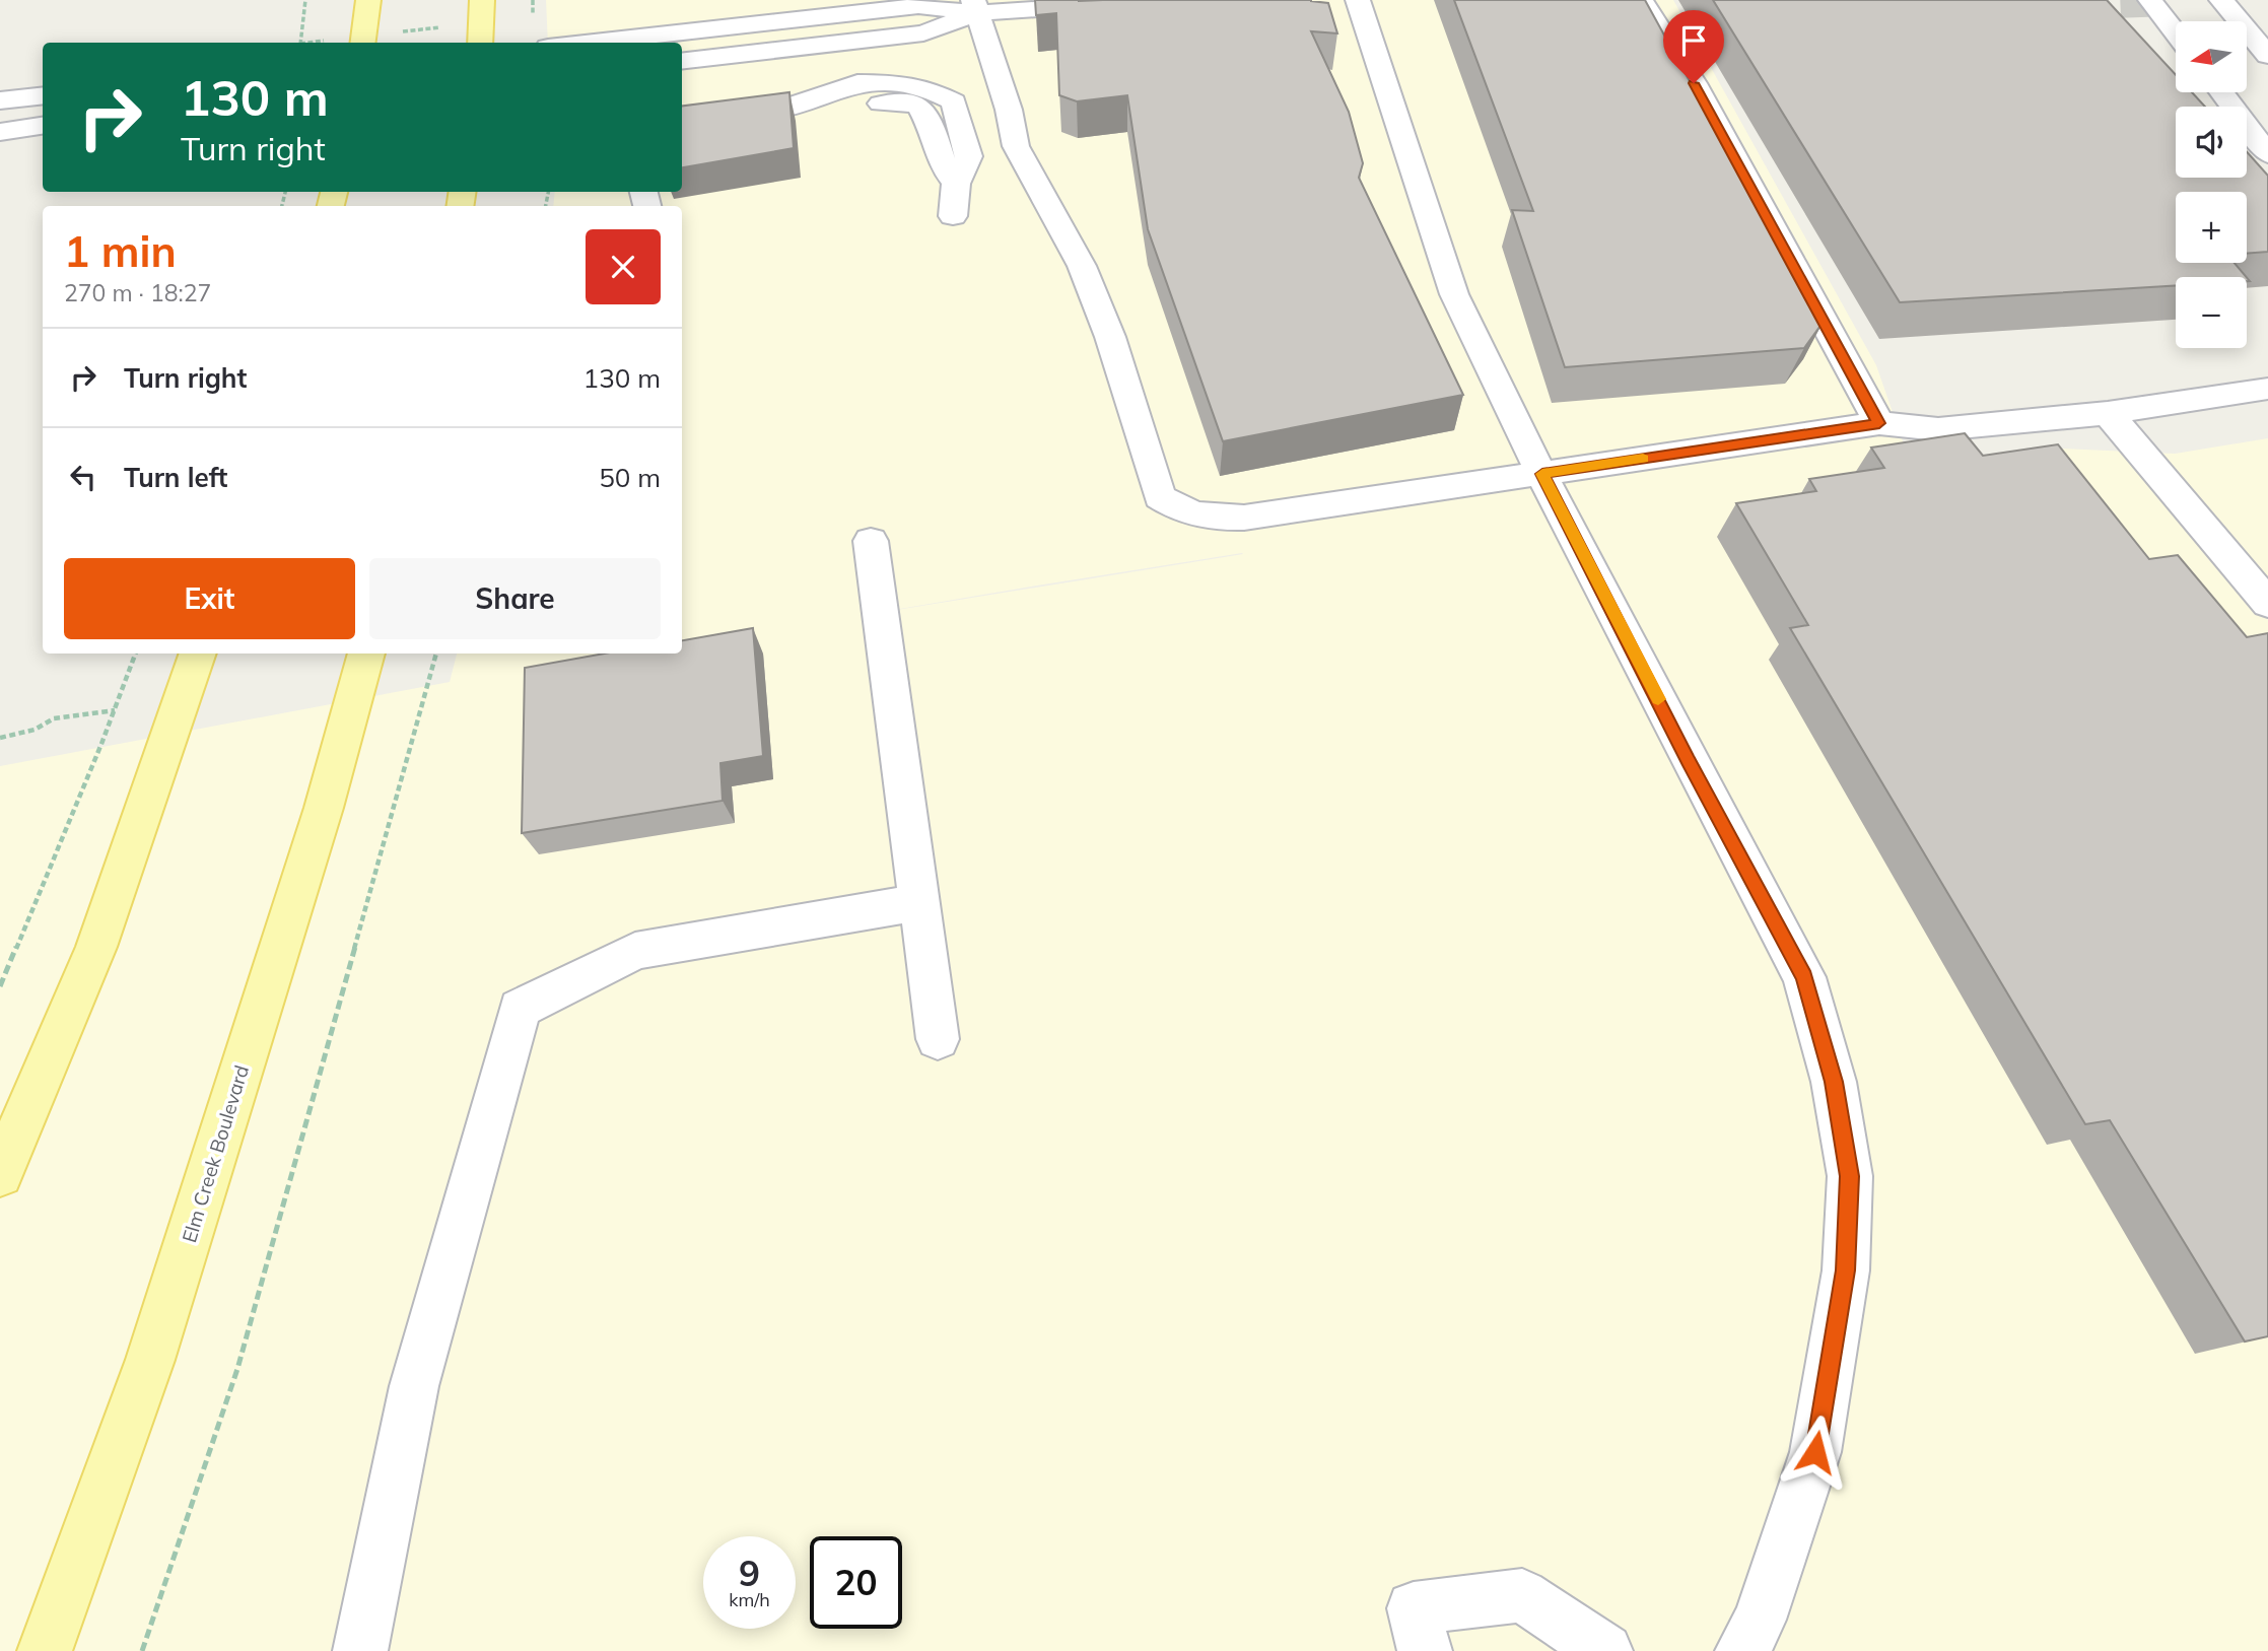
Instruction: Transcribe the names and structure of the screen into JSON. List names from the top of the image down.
{
  "streets": {
    "main road": ["Elm Creek Boulevard"]
  },
  "north": "left",
  "page": {
    "map_buttons": ["+", "−"],
    "turn": ["130 m", "Turn right"],
    "heading": ["1 min", "270 m · 18:27"],
    "list": [
      {
        "name": "Turn right",
        "value": "130 m"
      },
      {
        "name": "Turn left",
        "value": "50 m"
      }
    ],
    "buttons": ["Exit", "Share"],
    "speed": "9 km/h",
    "limit": "20"
  }
}
